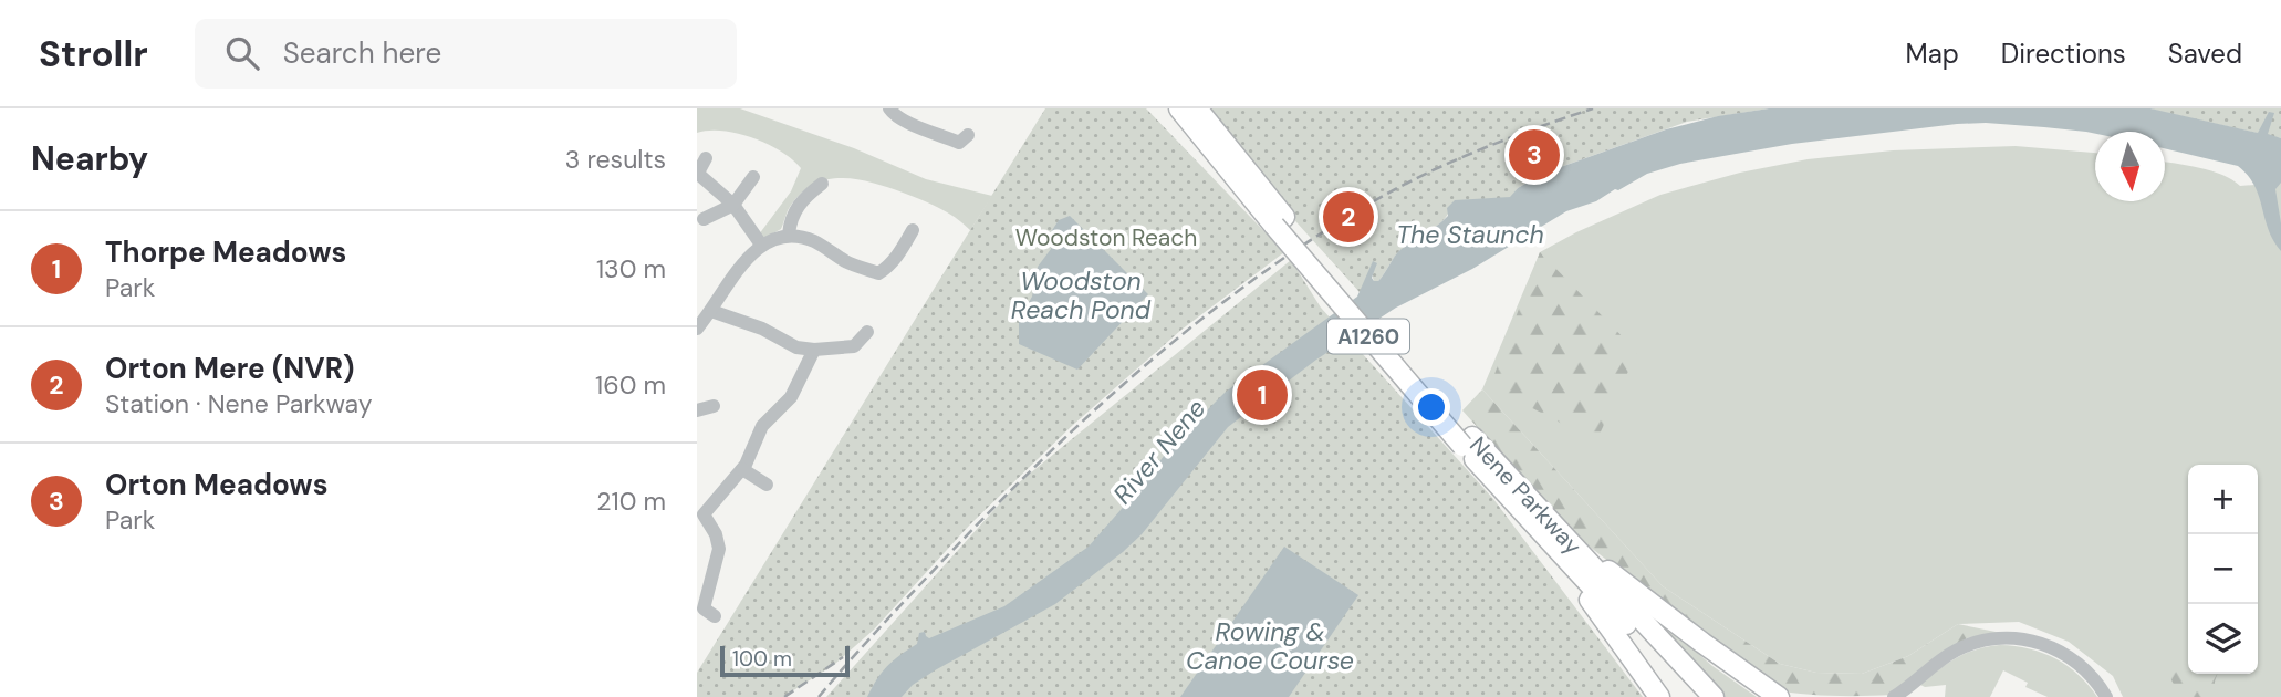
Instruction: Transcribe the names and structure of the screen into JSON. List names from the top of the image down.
{
  "streets": {
    "highway": ["A1260", "Nene Parkway"]
  },
  "water": [
    "The Staunch",
    "Woodston Reach Pond",
    "River Nene",
    "Rowing & Canoe Course"
  ],
  "parks": ["Woodston Reach"],
  "scale_bar": "100 m",
  "north": "bottom",
  "page": {
    "header": "Strollr",
    "search": "Search here",
    "nav": ["Map", "Directions", "Saved"],
    "heading": ["Nearby", "3 results"],
    "pins": ["3", "2", "1"],
    "list": [
      {
        "mark": "1",
        "name": "Thorpe Meadows",
        "note": "Park",
        "value": "130 m"
      },
      {
        "mark": "2",
        "name": "Orton Mere (NVR)",
        "note": "Station · Nene Parkway",
        "value": "160 m"
      },
      {
        "mark": "3",
        "name": "Orton Meadows",
        "note": "Park",
        "value": "210 m"
      }
    ],
    "map_buttons": ["+", "−"],
    "scale": "100 m"
  }
}
